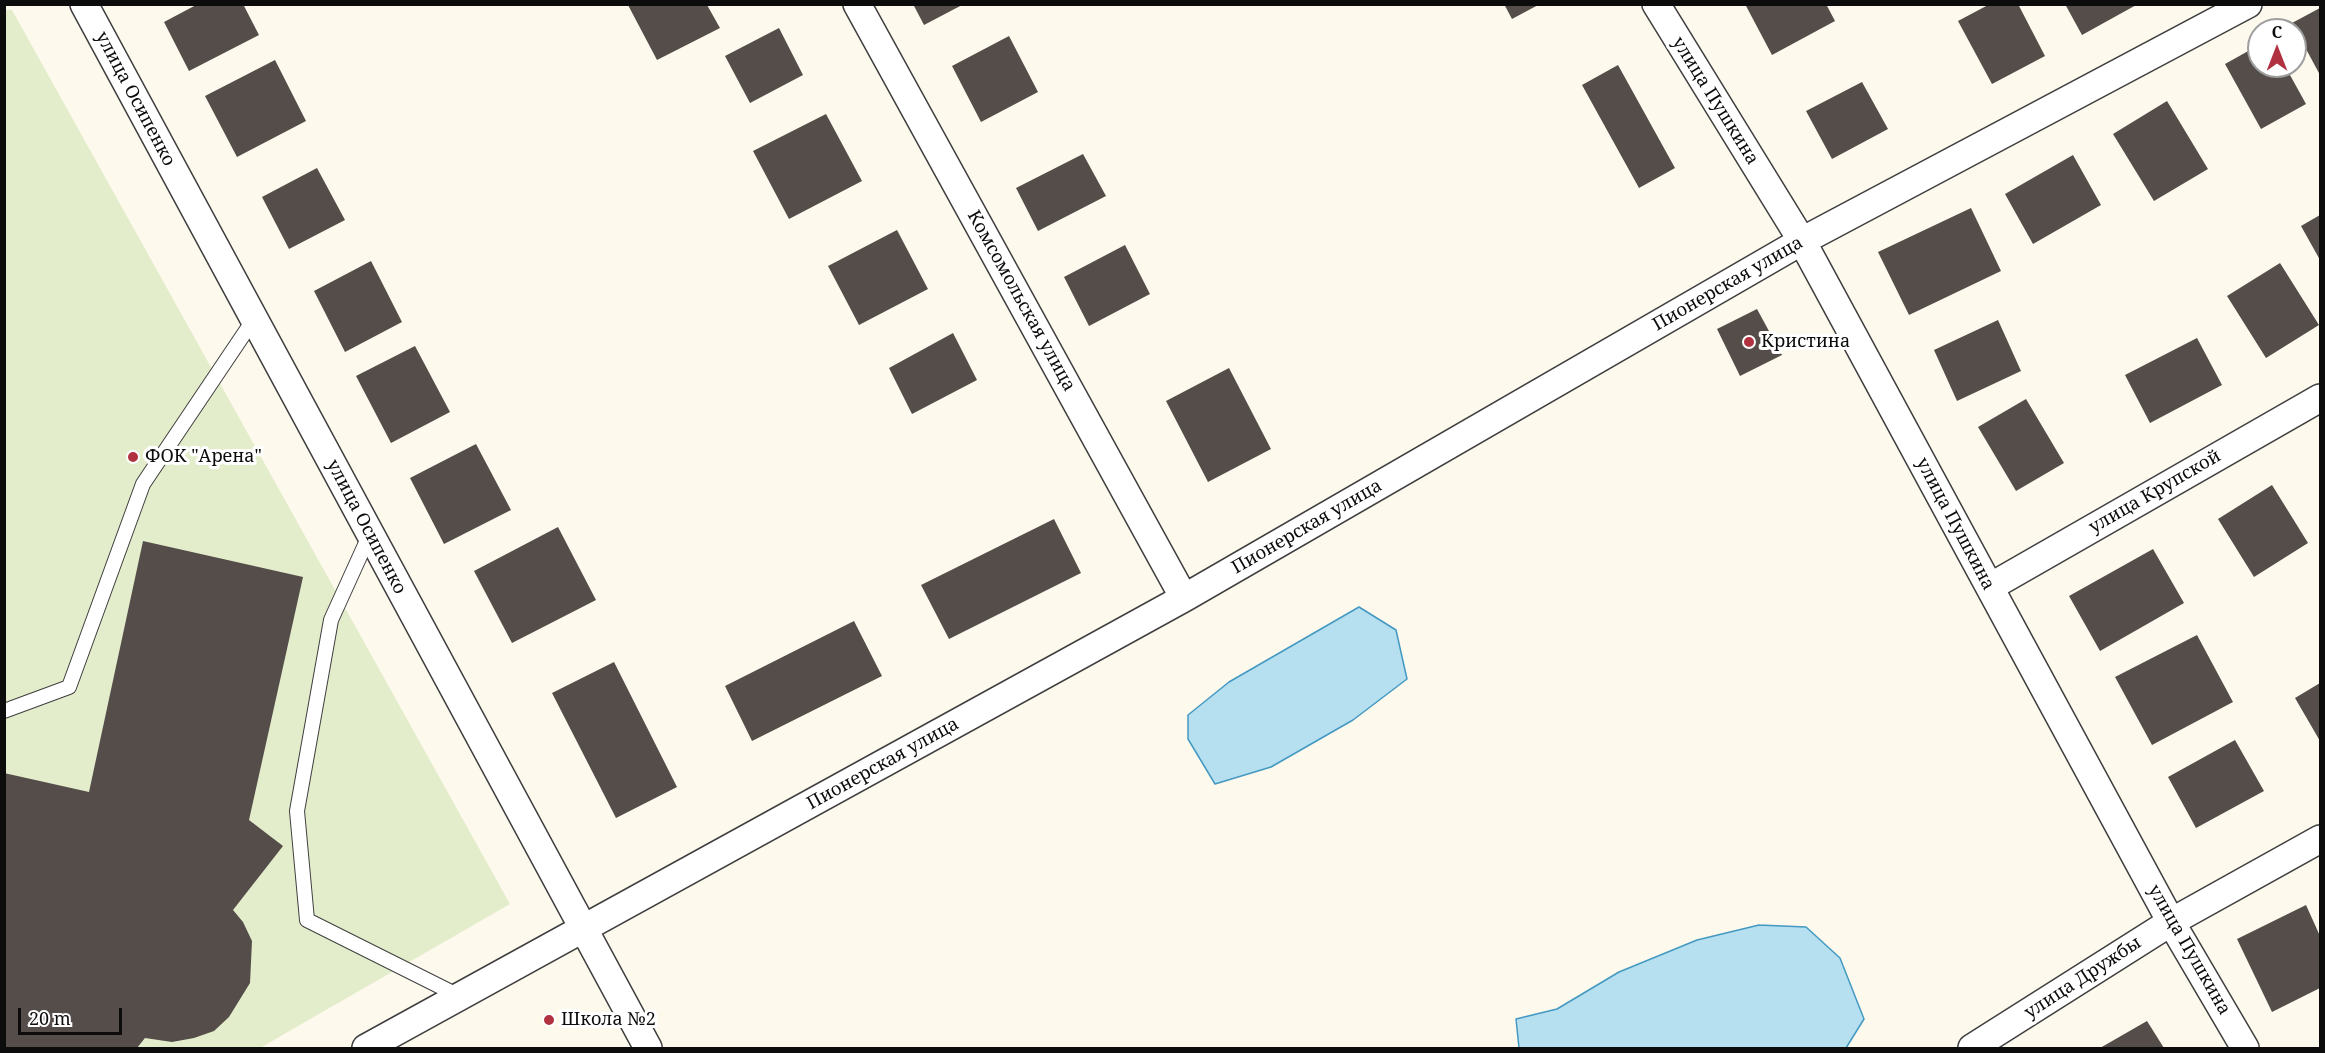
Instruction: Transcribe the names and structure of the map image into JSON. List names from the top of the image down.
{
  "streets": {
    "street": [
      "улица Осипенко",
      "улица Пушкина",
      "Пионерская улица",
      "Комсомольская улица",
      "улица Крупской",
      "улица Дружбы"
    ]
  },
  "crossings": [
    ["улица Осипенко", "Пионерская улица"],
    ["улица Пушкина", "Пионерская улица"],
    ["улица Пушкина", "улица Крупской"],
    ["улица Пушкина", "улица Дружбы"],
    ["Пионерская улица", "Комсомольская улица"]
  ],
  "places": ["Кристина", "ФОК \"Арена\"", "Школа №2"],
  "scale_bar": "20 m",
  "north": "top"
}
